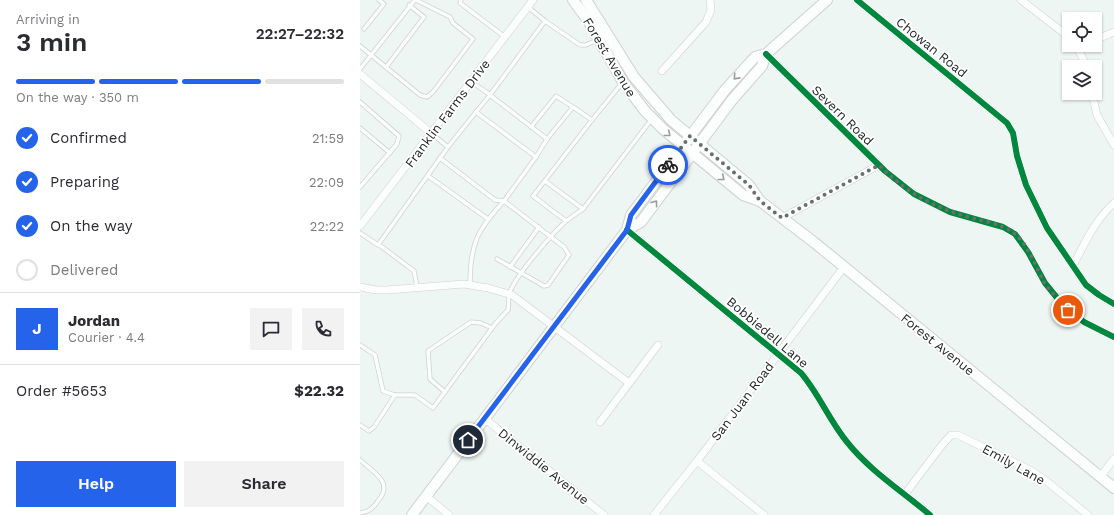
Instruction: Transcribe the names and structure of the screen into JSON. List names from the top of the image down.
{
  "streets": {
    "main road": ["Forest Avenue"],
    "street": [
      "Chowan Road",
      "Franklin Farms Drive",
      "Severn Road",
      "Bobbiedell Lane",
      "San Juan Road",
      "Emily Lane",
      "Dinwiddie Avenue"
    ]
  },
  "crossings": [
    ["Forest Avenue", "San Juan Road"],
    ["Bobbiedell Lane", "San Juan Road"],
    ["Bobbiedell Lane", "Emily Lane"]
  ],
  "page": {
    "heading": ["3 min", "Arriving in", "22:27–22:32"],
    "panel": [
      "Jordan",
      "Courier · 4.4",
      "Order #5653",
      "$22.32"
    ],
    "bar": "On the way · 350 m",
    "list": [
      ["Confirmed", "21:59"],
      ["Preparing", "22:09"],
      ["On the way", "22:22"],
      "Delivered"
    ],
    "round": "J",
    "buttons": ["Help", "Share"]
  }
}
